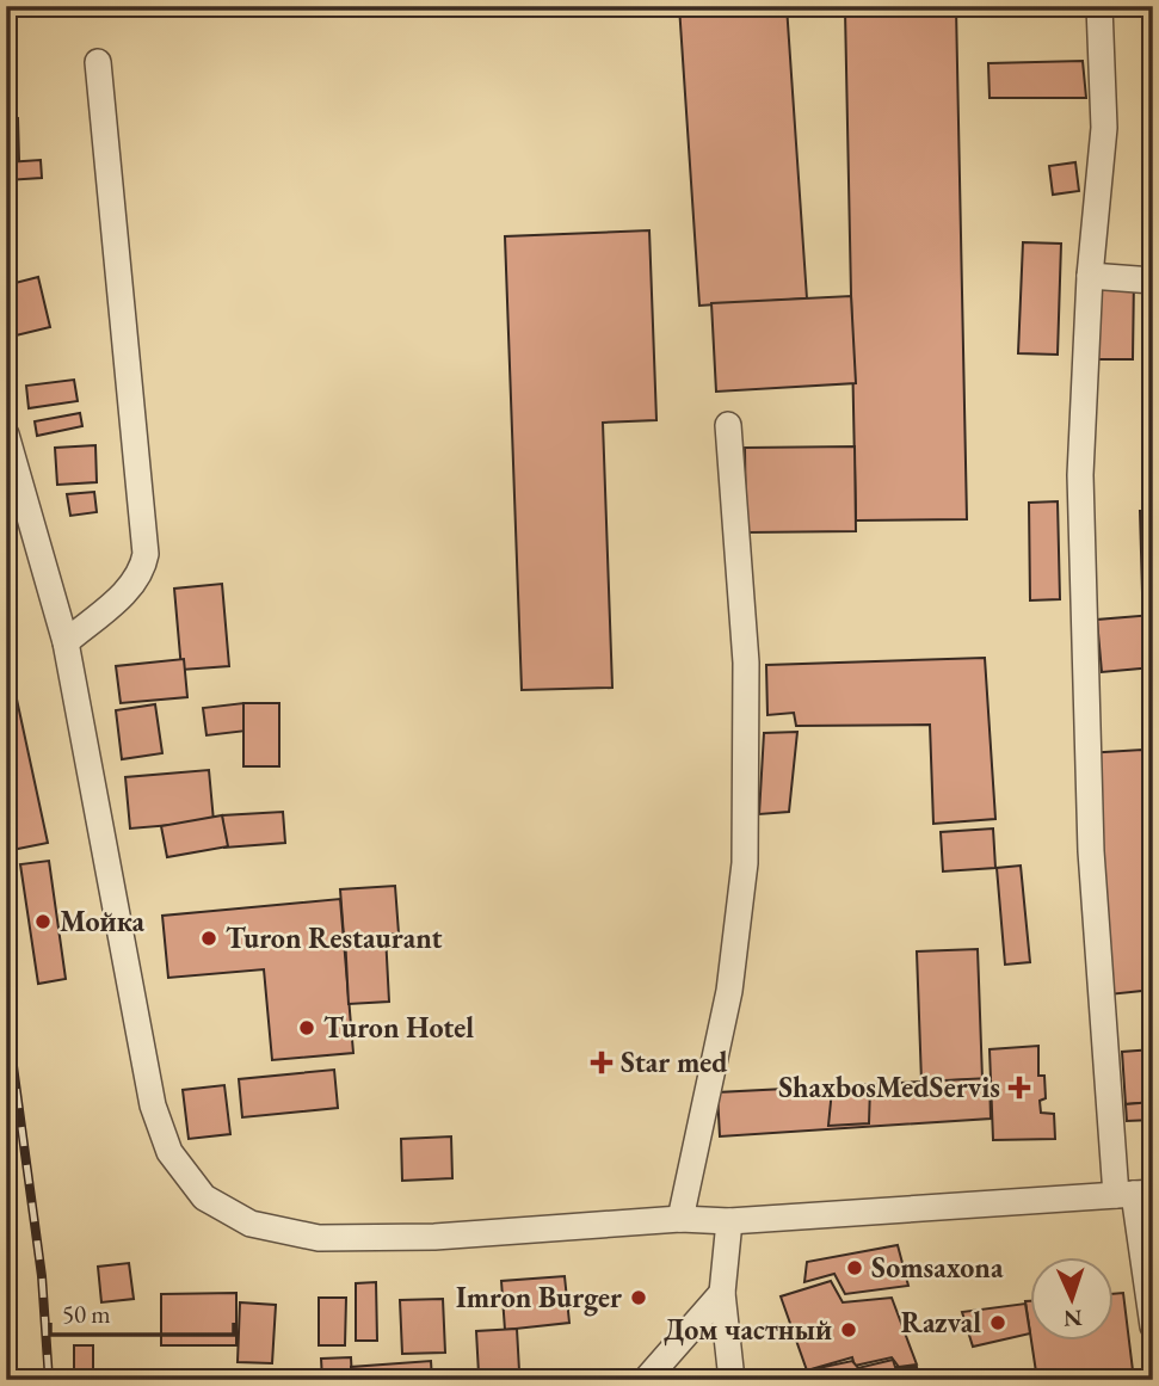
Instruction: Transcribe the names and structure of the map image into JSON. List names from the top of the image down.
{
  "places": {
    "other": [
      "Мойка",
      "Turon Restaurant",
      "Turon Hotel",
      "Somsaxona",
      "Imron Burger",
      "Razval",
      "Дом частный"
    ],
    "health": ["Star med", "ShaxbosMedServis"]
  },
  "scale_bar": "50 m",
  "north": "bottom"
}
